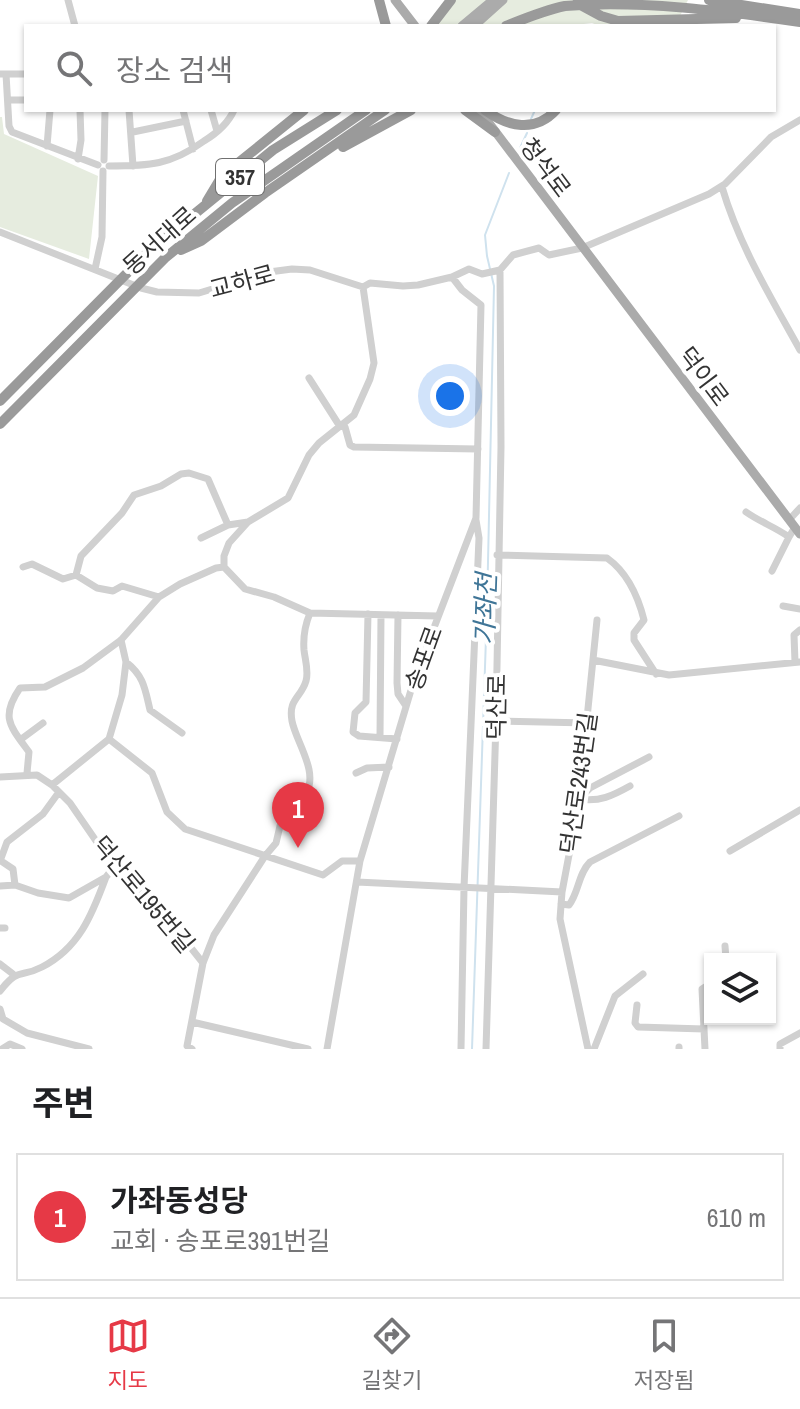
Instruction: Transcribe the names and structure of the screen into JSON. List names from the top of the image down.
{
  "streets": {
    "highway": ["357", "동서대로"],
    "main road": ["청석로", "덕이로"],
    "street": [
      "교하로",
      "송포로",
      "덕산로",
      "덕산로243번길",
      "덕산로195번길"
    ]
  },
  "crossings": [
    ["청석로", "교하로"],
    ["청석로", "덕이로"],
    ["교하로", "덕이로"],
    ["교하로", "송포로"],
    ["교하로", "덕산로"],
    ["송포로", "덕산로"]
  ],
  "water": ["가좌천"],
  "page": {
    "search": "장소 검색",
    "pins": "1",
    "heading": "주변",
    "list": [
      {
        "mark": "1",
        "name": "가좌동성당",
        "note": "교회 · 송포로391번길",
        "value": "610 m"
      }
    ],
    "nav": ["지도", "길찾기", "저장됨"]
  }
}
